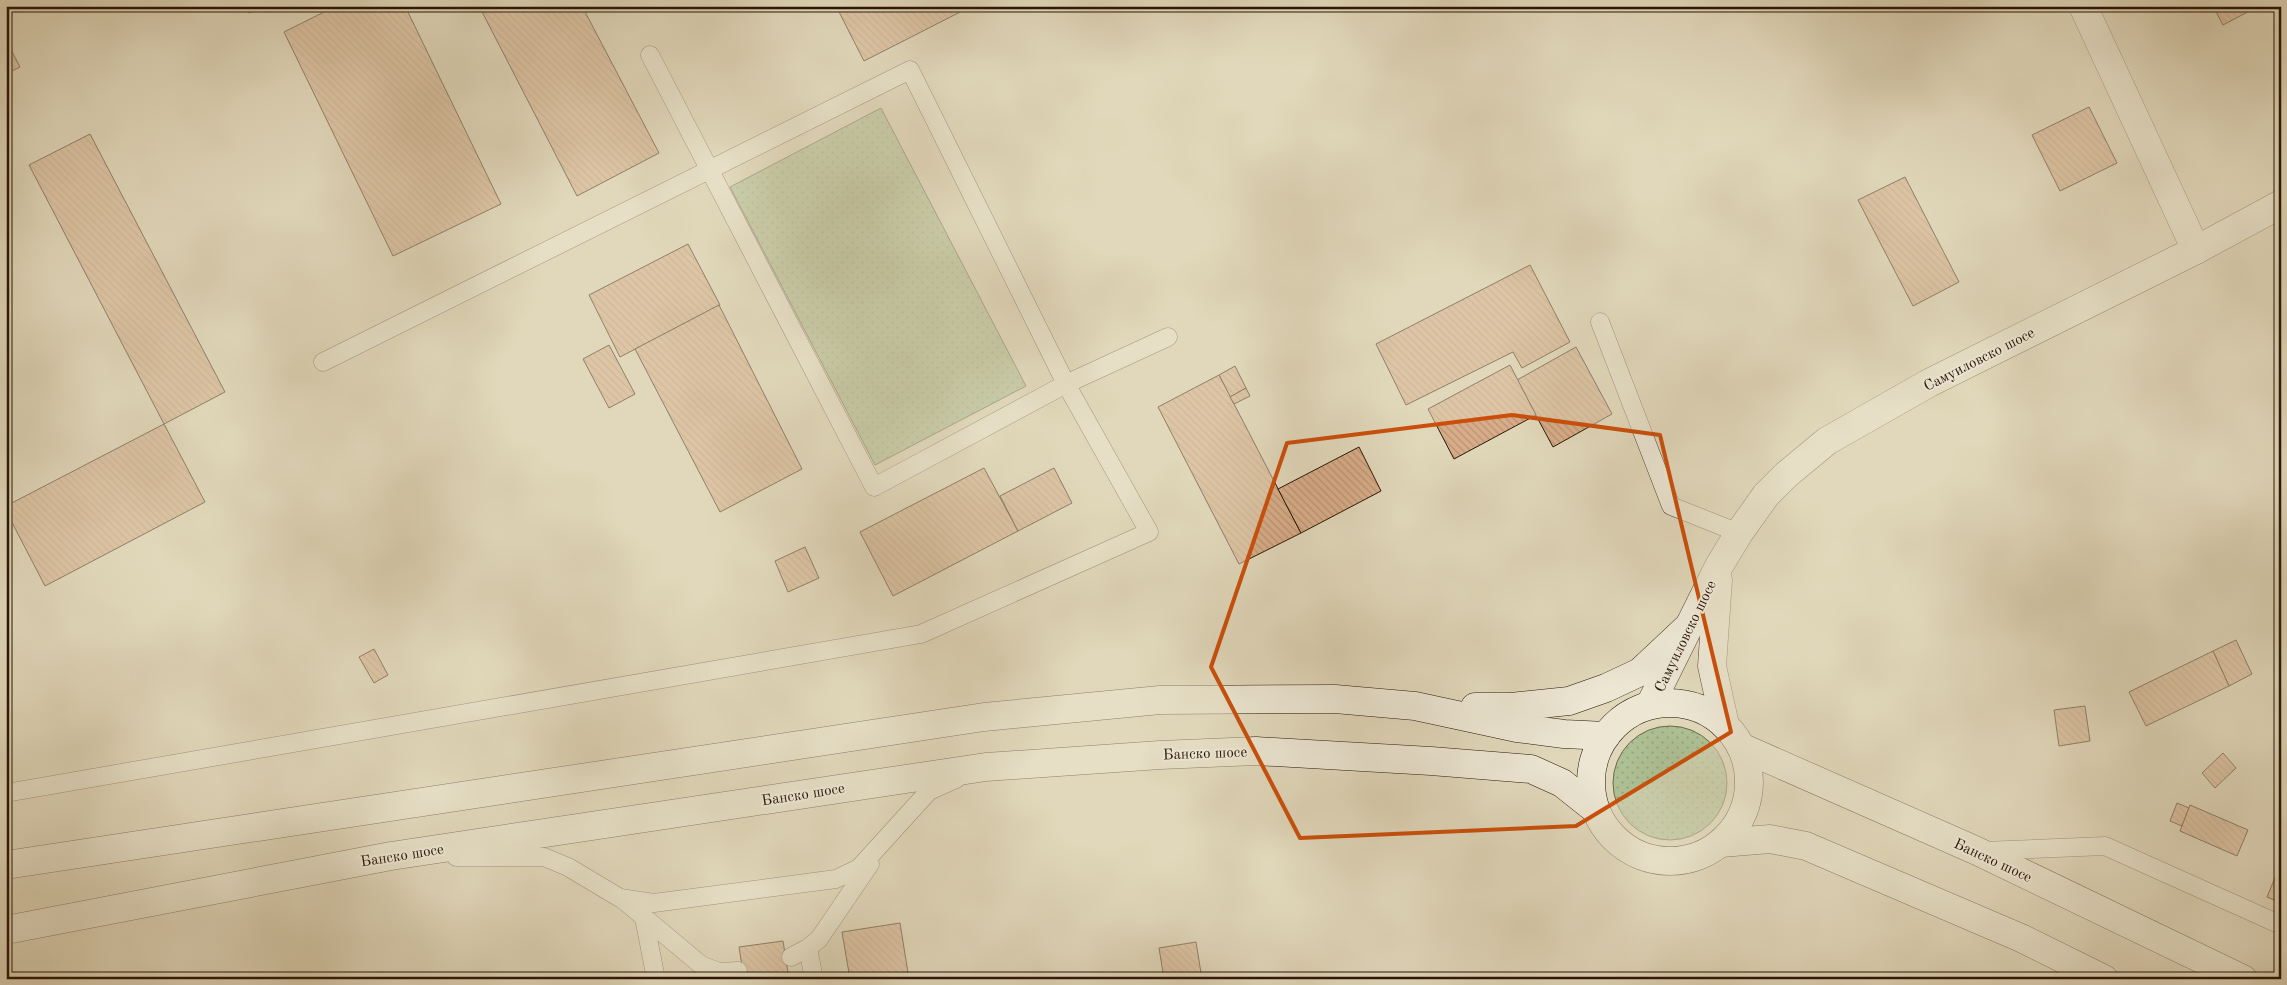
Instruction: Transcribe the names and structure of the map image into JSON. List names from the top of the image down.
{
  "streets": {
    "main road": ["Самуиловско шосе", "Банско шосе"]
  },
  "crossings": [
    ["Самуиловско шосе", "Банско шосе"]
  ]
}
